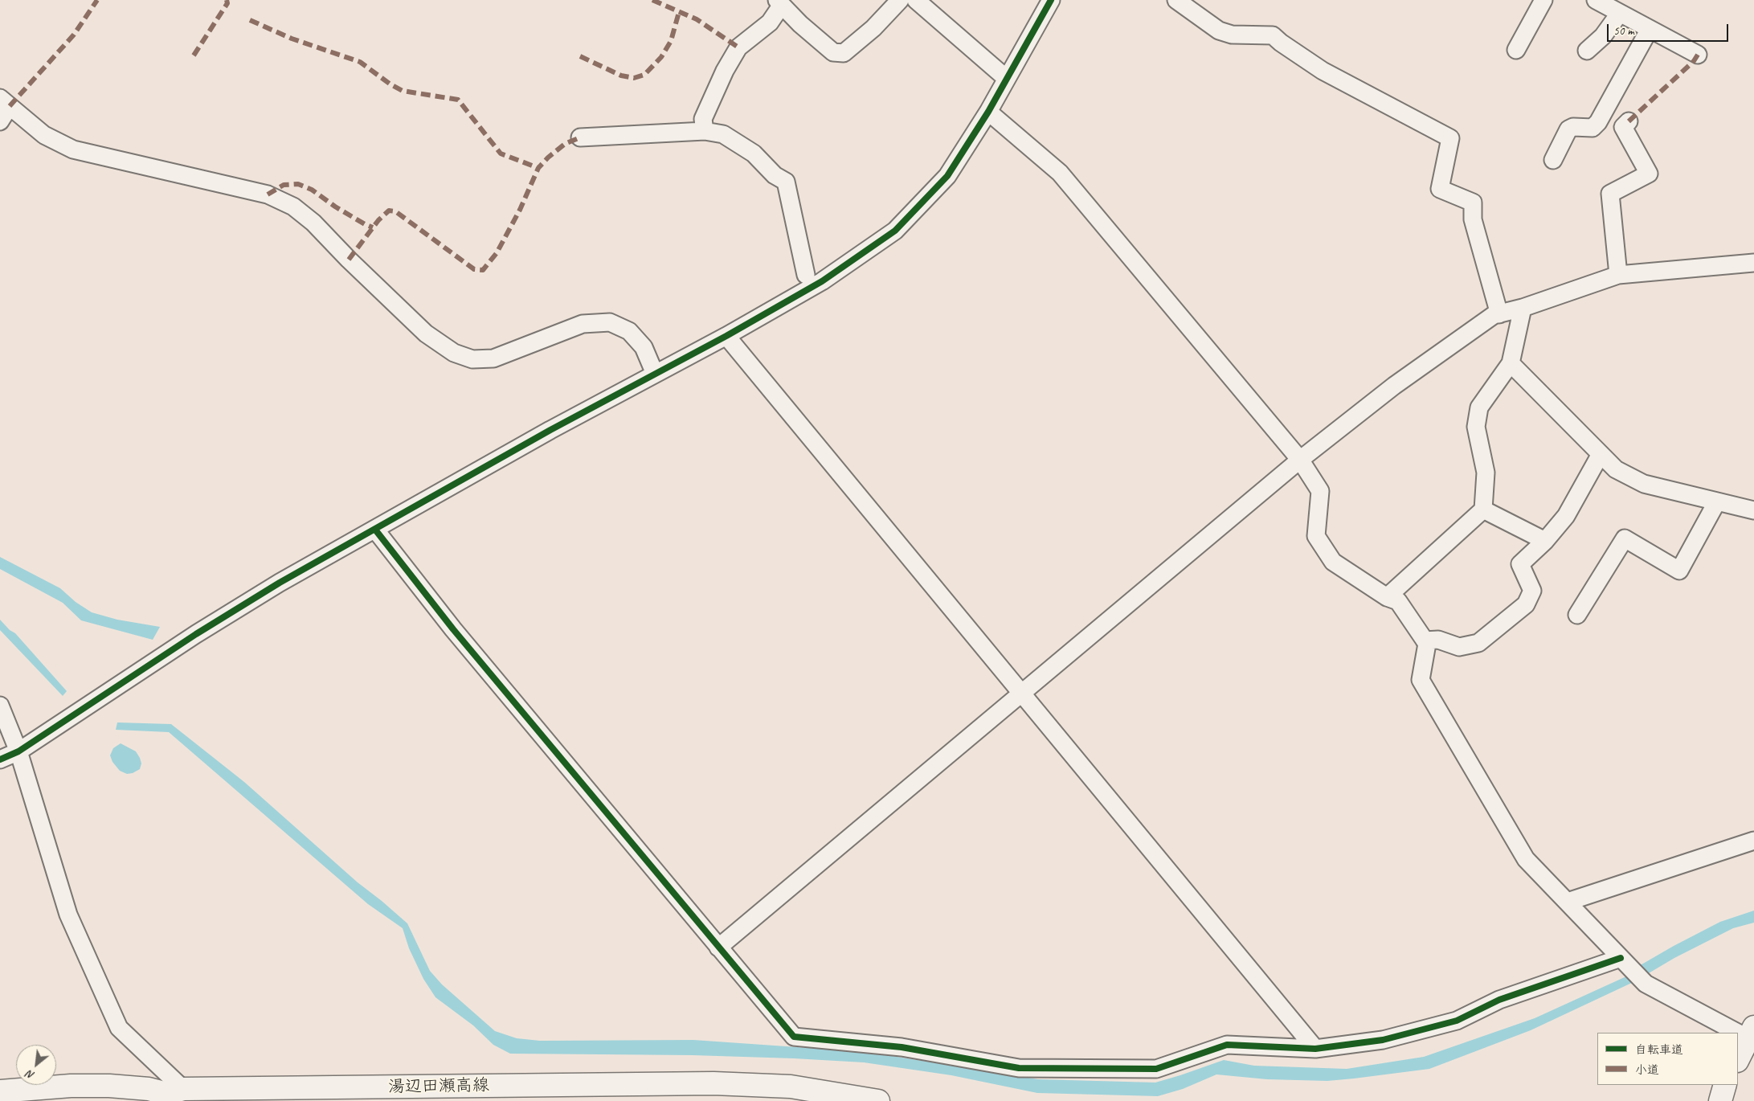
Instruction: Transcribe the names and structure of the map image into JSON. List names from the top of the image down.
{
  "streets": {
    "main road": ["湯辺田瀬高線"]
  },
  "legend": ["自転車道", "小道"],
  "scale_bar": "50 m",
  "north": "bottom left"
}
